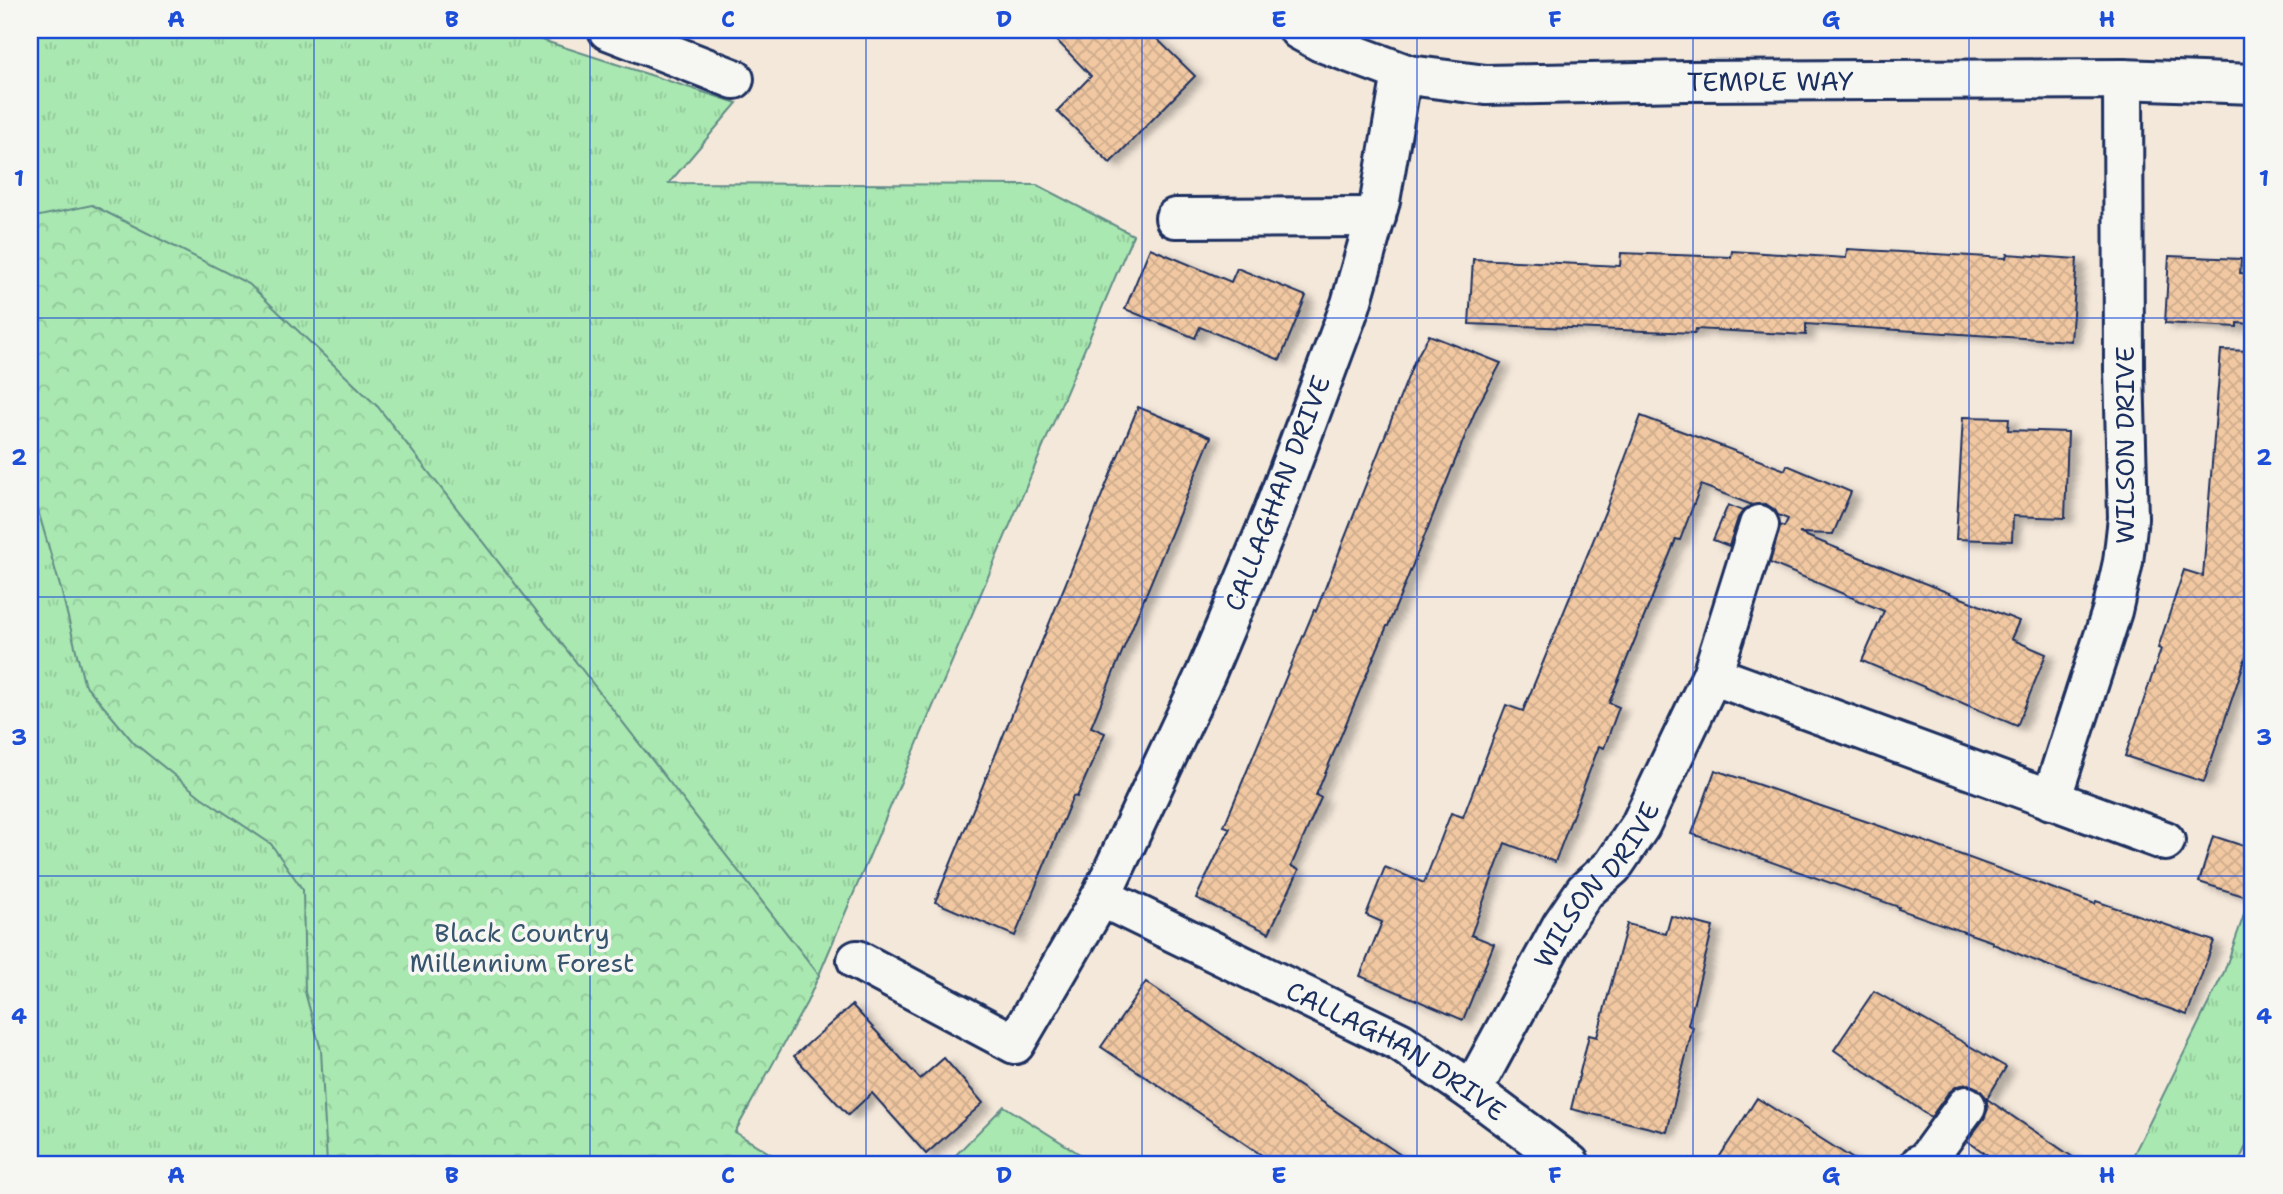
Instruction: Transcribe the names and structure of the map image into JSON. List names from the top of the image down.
{
  "streets": {
    "street": ["TEMPLE WAY", "WILSON DRIVE", "CALLAGHAN DRIVE"]
  },
  "crossings": [
    ["TEMPLE WAY", "WILSON DRIVE"],
    ["TEMPLE WAY", "CALLAGHAN DRIVE"],
    ["WILSON DRIVE", "CALLAGHAN DRIVE"]
  ],
  "parks": ["Black Country Millennium Forest"],
  "grid": {
    "columns": [
      "A",
      "B",
      "C",
      "D",
      "E",
      "F",
      "G",
      "H"
    ],
    "rows": [
      "1",
      "2",
      "3",
      "4"
    ]
  }
}
